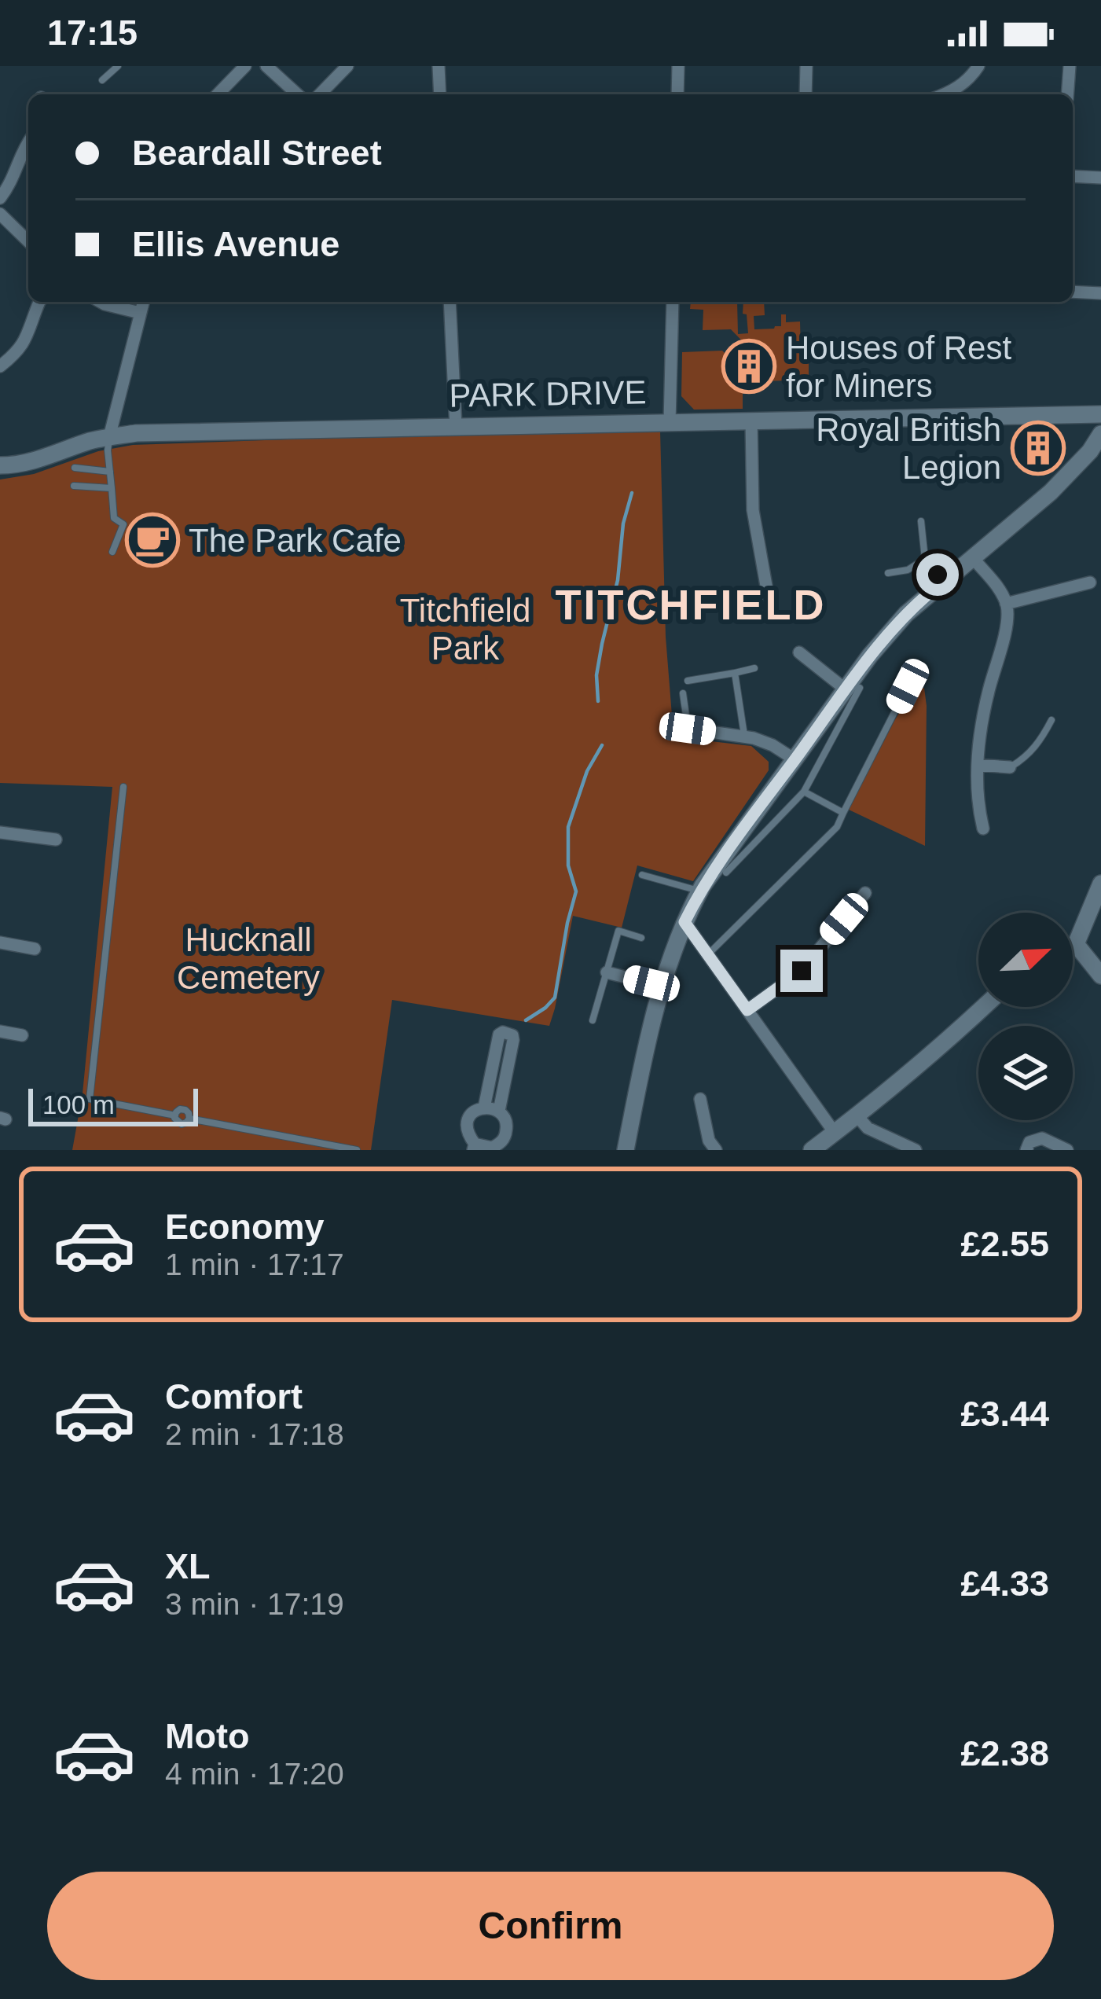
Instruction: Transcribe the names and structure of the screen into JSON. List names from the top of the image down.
{
  "streets": {
    "street": ["PARK DRIVE"]
  },
  "districts": ["TITCHFIELD"],
  "parks": ["Titchfield Park", "Hucknall Cemetery"],
  "places": {
    "building": ["Houses of Rest for Miners", "Royal British Legion"],
    "cafe": ["The Park Cafe"]
  },
  "scale_bar": "100 m",
  "north": "top right",
  "page": {
    "status": "17:15",
    "banner": ["Beardall Street", "Ellis Avenue"],
    "scale": "100 m",
    "list": [
      {
        "name": "Economy",
        "note": "1 min · 17:17",
        "value": "£2.55"
      },
      {
        "name": "Comfort",
        "note": "2 min · 17:18",
        "value": "£3.44"
      },
      {
        "name": "XL",
        "note": "3 min · 17:19",
        "value": "£4.33"
      },
      {
        "name": "Moto",
        "note": "4 min · 17:20",
        "value": "£2.38"
      }
    ],
    "buttons": "Confirm"
  }
}
